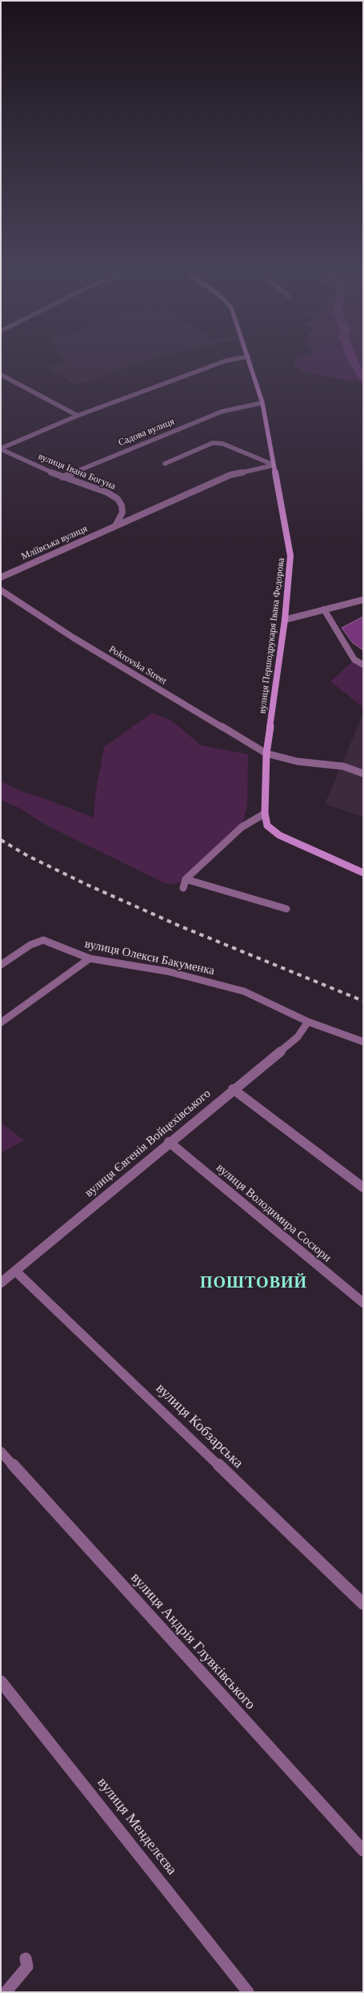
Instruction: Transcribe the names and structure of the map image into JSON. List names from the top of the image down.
{
  "streets": {
    "street": [
      "Садова вулиця",
      "вулиця Івана Богуна",
      "Мліївська вулиця",
      "вулиця Першодрукаря Івана Федорова",
      "Pokrovska Street",
      "вулиця Олекси Бакуменка",
      "вулиця Євгенія Войцехівського",
      "вулиця Володимира Сосюри",
      "вулиця Кобзарська",
      "вулиця Андрія Глувківського",
      "вулиця Менделєєва"
    ]
  },
  "crossings": [
    ["Садова вулиця", "вулиця Івана Богуна"],
    ["Садова вулиця", "вулиця Першодрукаря Івана Федорова"],
    ["вулиця Івана Богуна", "Мліївська вулиця"],
    ["вулиця Першодрукаря Івана Федорова", "Pokrovska Street"],
    ["вулиця Олекси Бакуменка", "вулиця Євгенія Войцехівського"],
    ["вулиця Євгенія Войцехівського", "вулиця Володимира Сосюри"],
    ["вулиця Євгенія Войцехівського", "вулиця Кобзарська"]
  ],
  "districts": ["ПОШТОВИЙ"]
}
